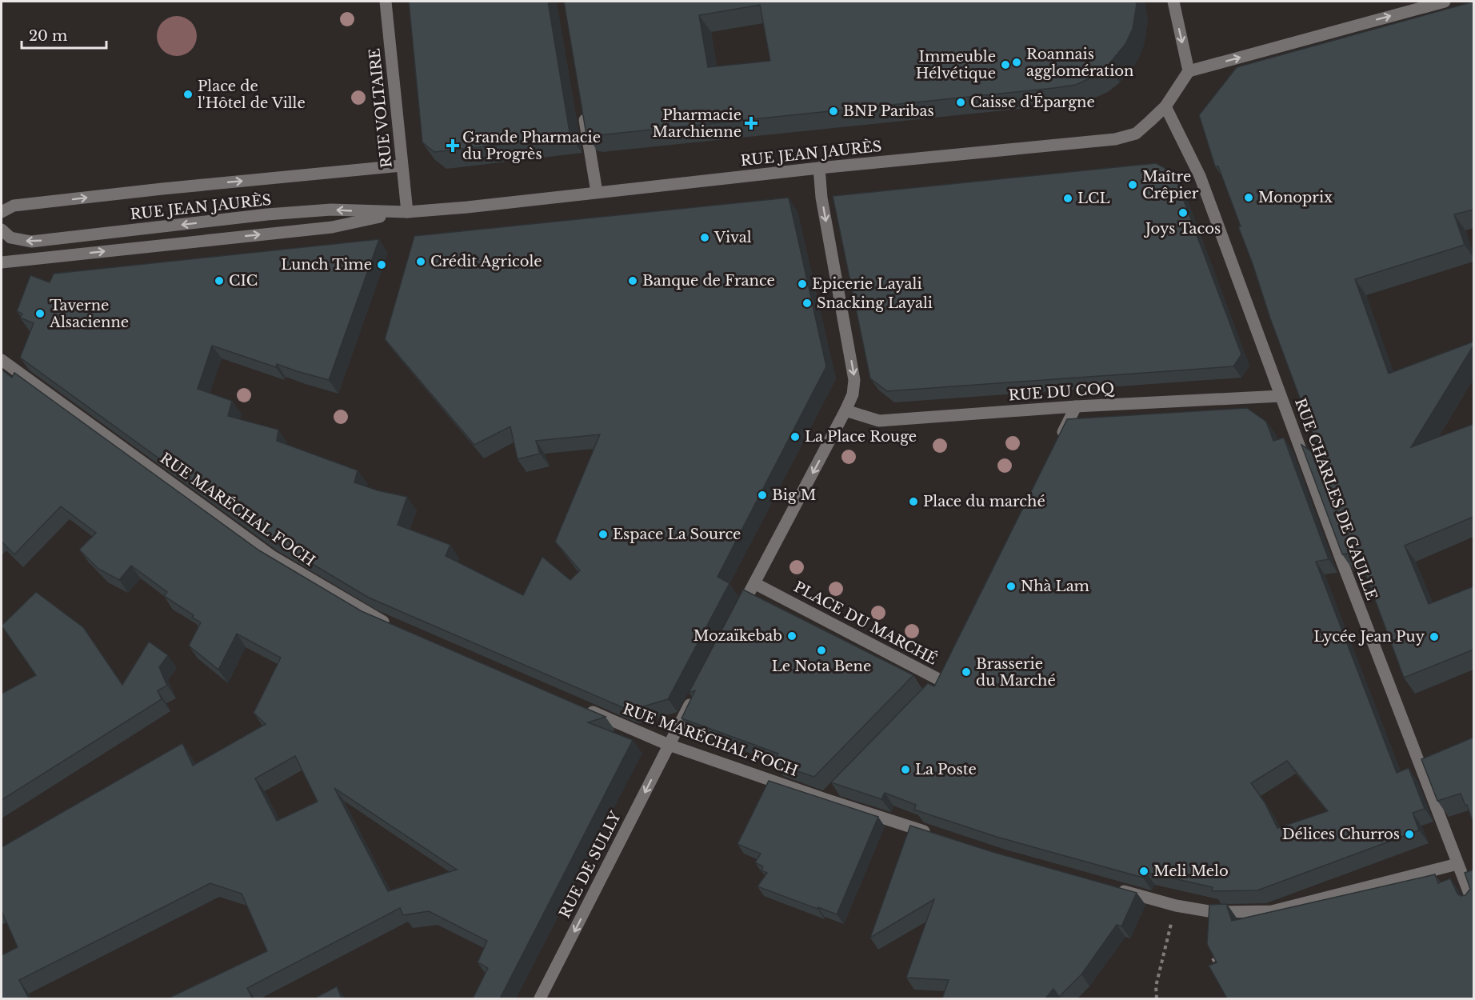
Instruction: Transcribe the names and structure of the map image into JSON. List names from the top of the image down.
{
  "streets": {
    "street": [
      "RUE VOLTAIRE",
      "RUE JEAN JAURÈS",
      "RUE DU COQ",
      "RUE CHARLES DE GAULLE",
      "RUE MARÉCHAL FOCH",
      "PLACE DU MARCHÉ",
      "RUE DE SULLY"
    ]
  },
  "crossings": [
    ["RUE VOLTAIRE", "RUE JEAN JAURÈS"],
    ["RUE JEAN JAURÈS", "RUE CHARLES DE GAULLE"],
    ["RUE DU COQ", "RUE CHARLES DE GAULLE"],
    ["RUE MARÉCHAL FOCH", "RUE DE SULLY"]
  ],
  "one_way": ["RUE DE SULLY"],
  "places": {
    "other": [
      "Roannais agglomération",
      "Immeuble Hélvétique",
      "Place de l'Hôtel de Ville",
      "Caisse d'Épargne",
      "BNP Paribas",
      "Maître Crêpier",
      "Monoprix",
      "LCL",
      "Joys Tacos",
      "Vival",
      "Crédit Agricole",
      "Lunch Time",
      "CIC",
      "Banque de France",
      "Epicerie Layali",
      "Snacking Layali",
      "Taverne Alsacienne",
      "La Place Rouge",
      "Big M",
      "Place du marché",
      "Espace La Source",
      "Nhà Lam",
      "Mozaïkebab",
      "Lycée Jean Puy",
      "Le Nota Bene",
      "Brasserie du Marché",
      "La Poste",
      "Délices Churros",
      "Meli Melo"
    ],
    "health": ["Pharmacie Marchienne", "Grande Pharmacie du Progrès"]
  },
  "scale_bar": "20 m"
}
